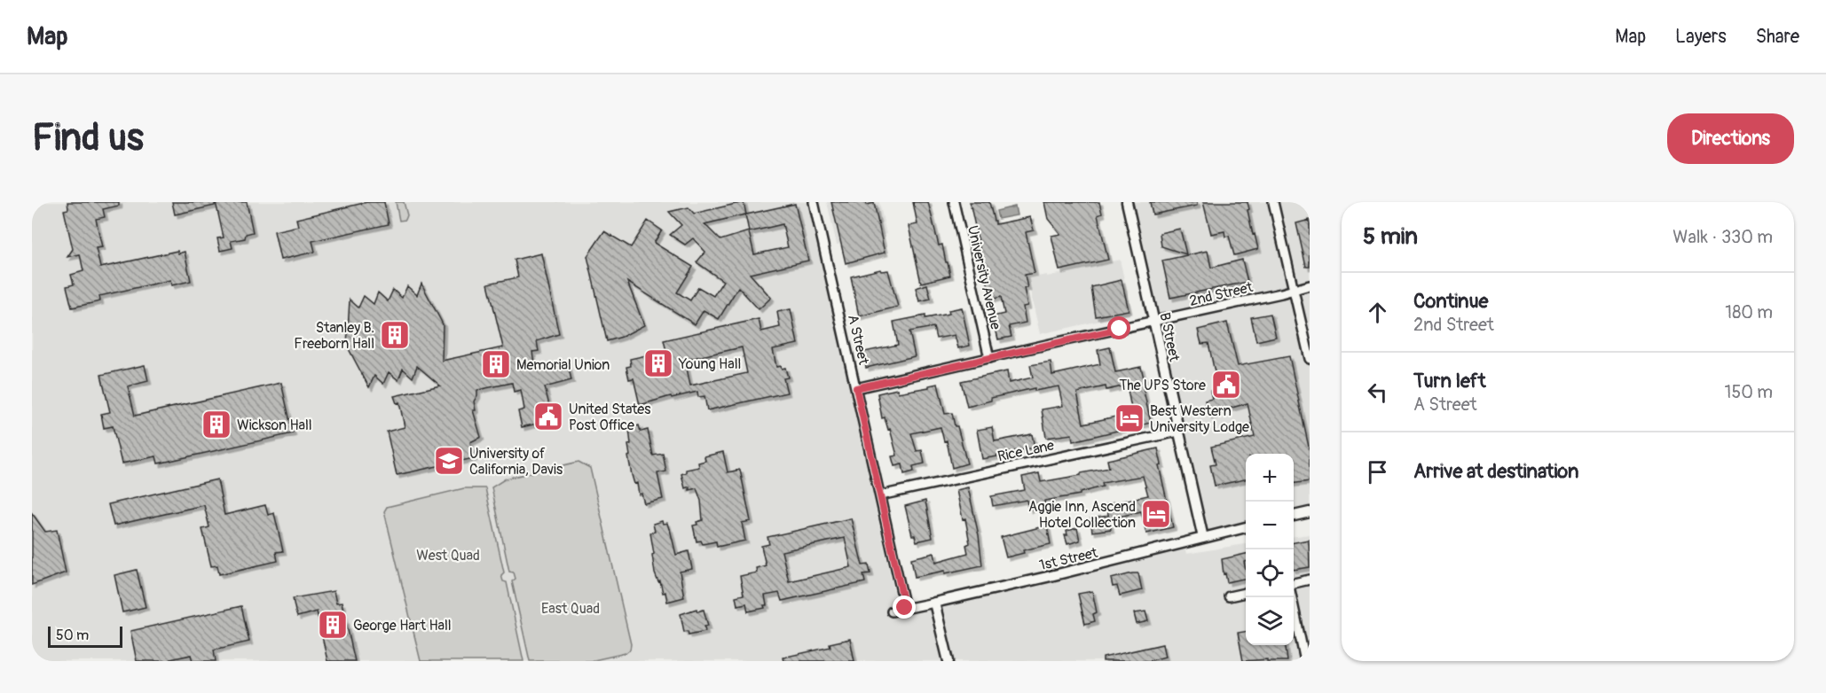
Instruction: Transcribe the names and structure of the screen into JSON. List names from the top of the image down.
{
  "streets": {
    "street": [
      "University Avenue",
      "2nd Street",
      "B Street",
      "A Street",
      "Rice Lane",
      "1st Street"
    ]
  },
  "crossings": [
    ["University Avenue", "2nd Street"],
    ["2nd Street", "B Street"],
    ["2nd Street", "A Street"],
    ["B Street", "Rice Lane"],
    ["B Street", "1st Street"],
    ["A Street", "Rice Lane"],
    ["A Street", "1st Street"]
  ],
  "parks": ["West Quad", "East Quad"],
  "places": {
    "building": [
      "Stanley B. Freeborn Hall",
      "Young Hall",
      "Memorial Union",
      "Wickson Hall",
      "George Hart Hall"
    ],
    "public building": ["The UPS Store", "United States Post Office"],
    "hotel": ["Best Western University Lodge", "Aggie Inn, Ascend Hotel Collection"],
    "school or university": ["University of California, Davis"]
  },
  "scale_bar": "50 m",
  "page": {
    "header": "Map",
    "nav": ["Map", "Layers", "Share"],
    "buttons": "Directions",
    "title": "Find us",
    "heading": ["5 min", "Walk · 330 m"],
    "list": [
      ["Continue", "2nd Street", "180 m"],
      ["Turn left", "A Street", "150 m"],
      "Arrive at destination"
    ],
    "map_buttons": ["+", "−"],
    "scale": "50 m"
  }
}
